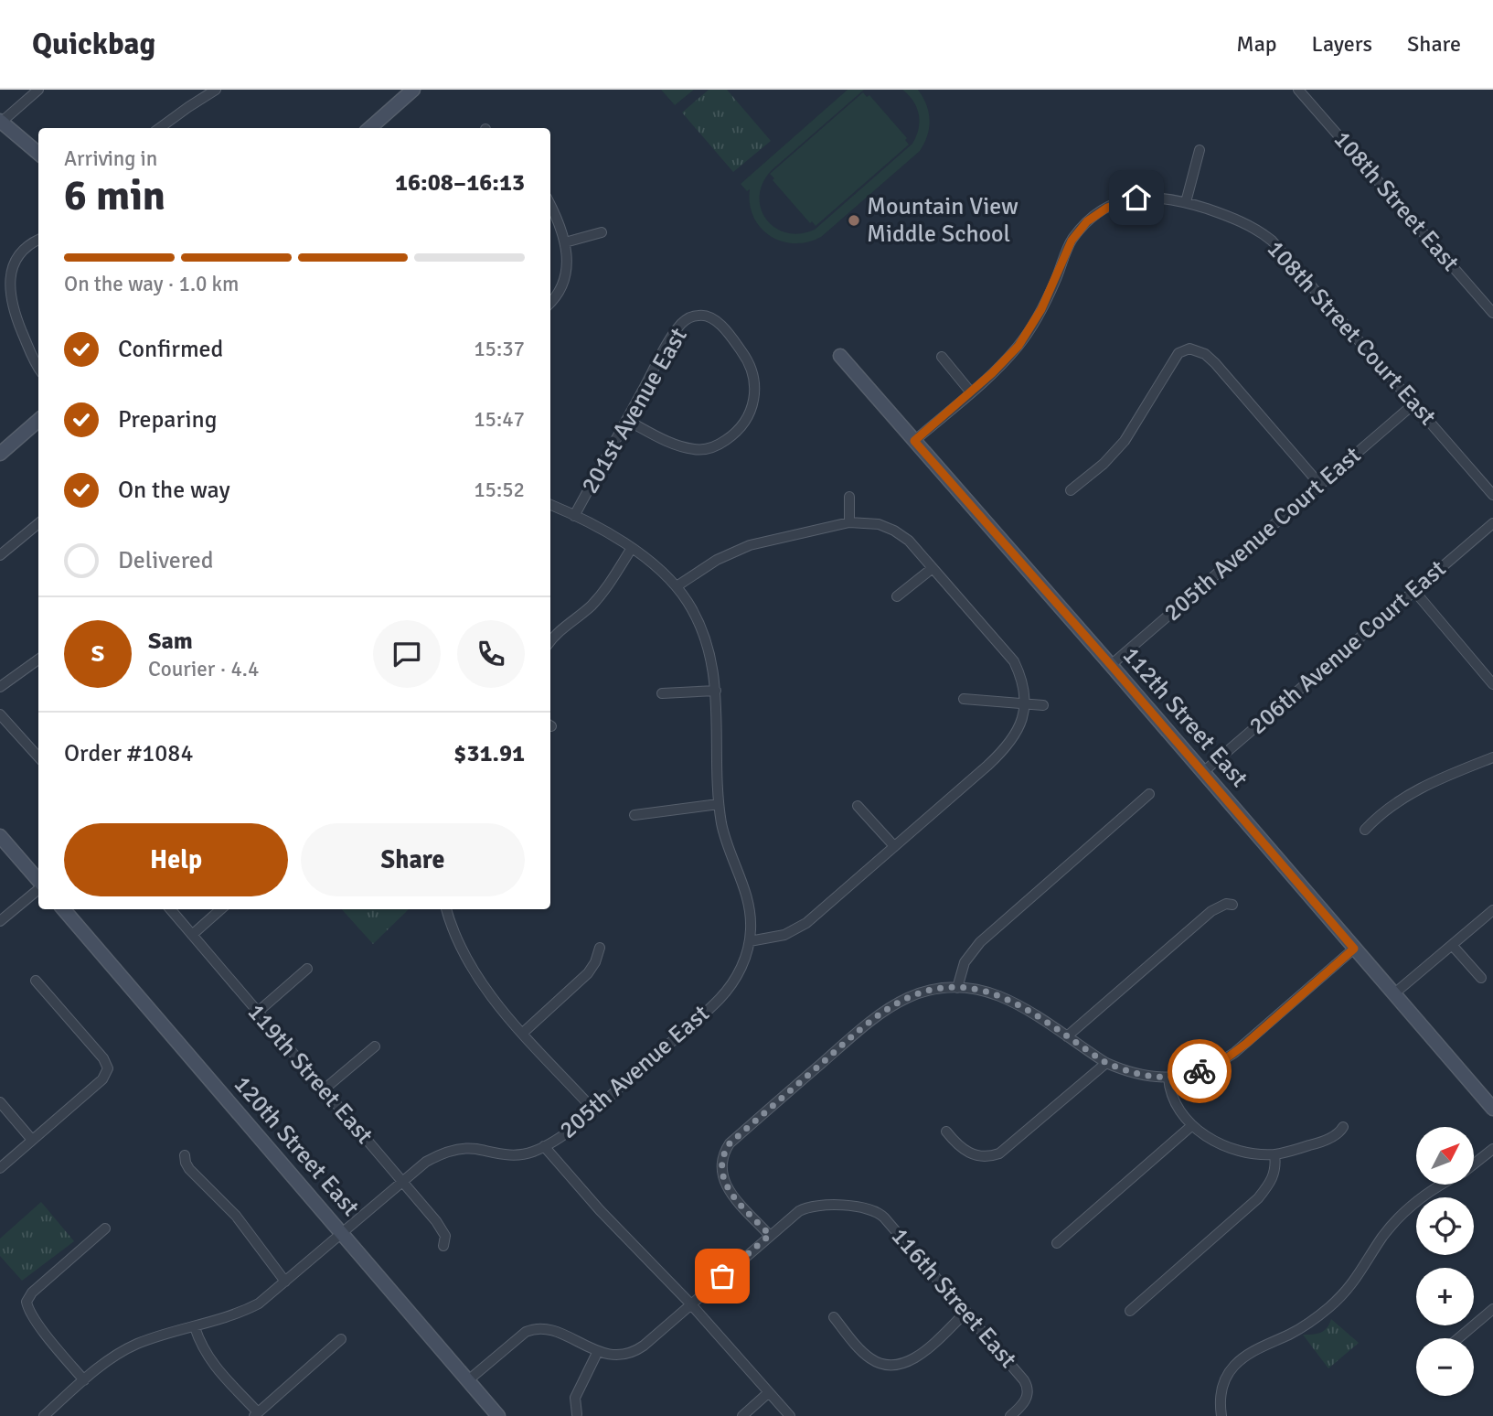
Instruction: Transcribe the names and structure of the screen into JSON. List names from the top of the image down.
{
  "streets": {
    "street": [
      "108th Street East",
      "108th Street Court East",
      "201st Avenue East",
      "205th Avenue Court East",
      "206th Avenue Court East",
      "112th Street East",
      "205th Avenue East",
      "119th Street East",
      "120th Street East",
      "116th Street East"
    ]
  },
  "crossings": [
    ["108th Street Court East", "205th Avenue Court East"],
    ["108th Street Court East", "112th Street East"],
    ["201st Avenue East", "205th Avenue East"],
    ["205th Avenue Court East", "112th Street East"],
    ["206th Avenue Court East", "112th Street East"],
    ["205th Avenue East", "119th Street East"],
    ["205th Avenue East", "120th Street East"]
  ],
  "places": ["Mountain View Middle School"],
  "north": "top right",
  "page": {
    "header": "Quickbag",
    "nav": ["Map", "Layers", "Share"],
    "heading": ["6 min", "Arriving in", "16:08–16:13"],
    "panel": [
      "Sam",
      "Courier · 4.4",
      "Order #1084",
      "$31.91"
    ],
    "bar": "On the way · 1.0 km",
    "list": [
      ["Confirmed", "15:37"],
      ["Preparing", "15:47"],
      ["On the way", "15:52"],
      "Delivered"
    ],
    "round": "S",
    "buttons": ["Help", "Share"],
    "map_buttons": ["+", "−"]
  }
}
